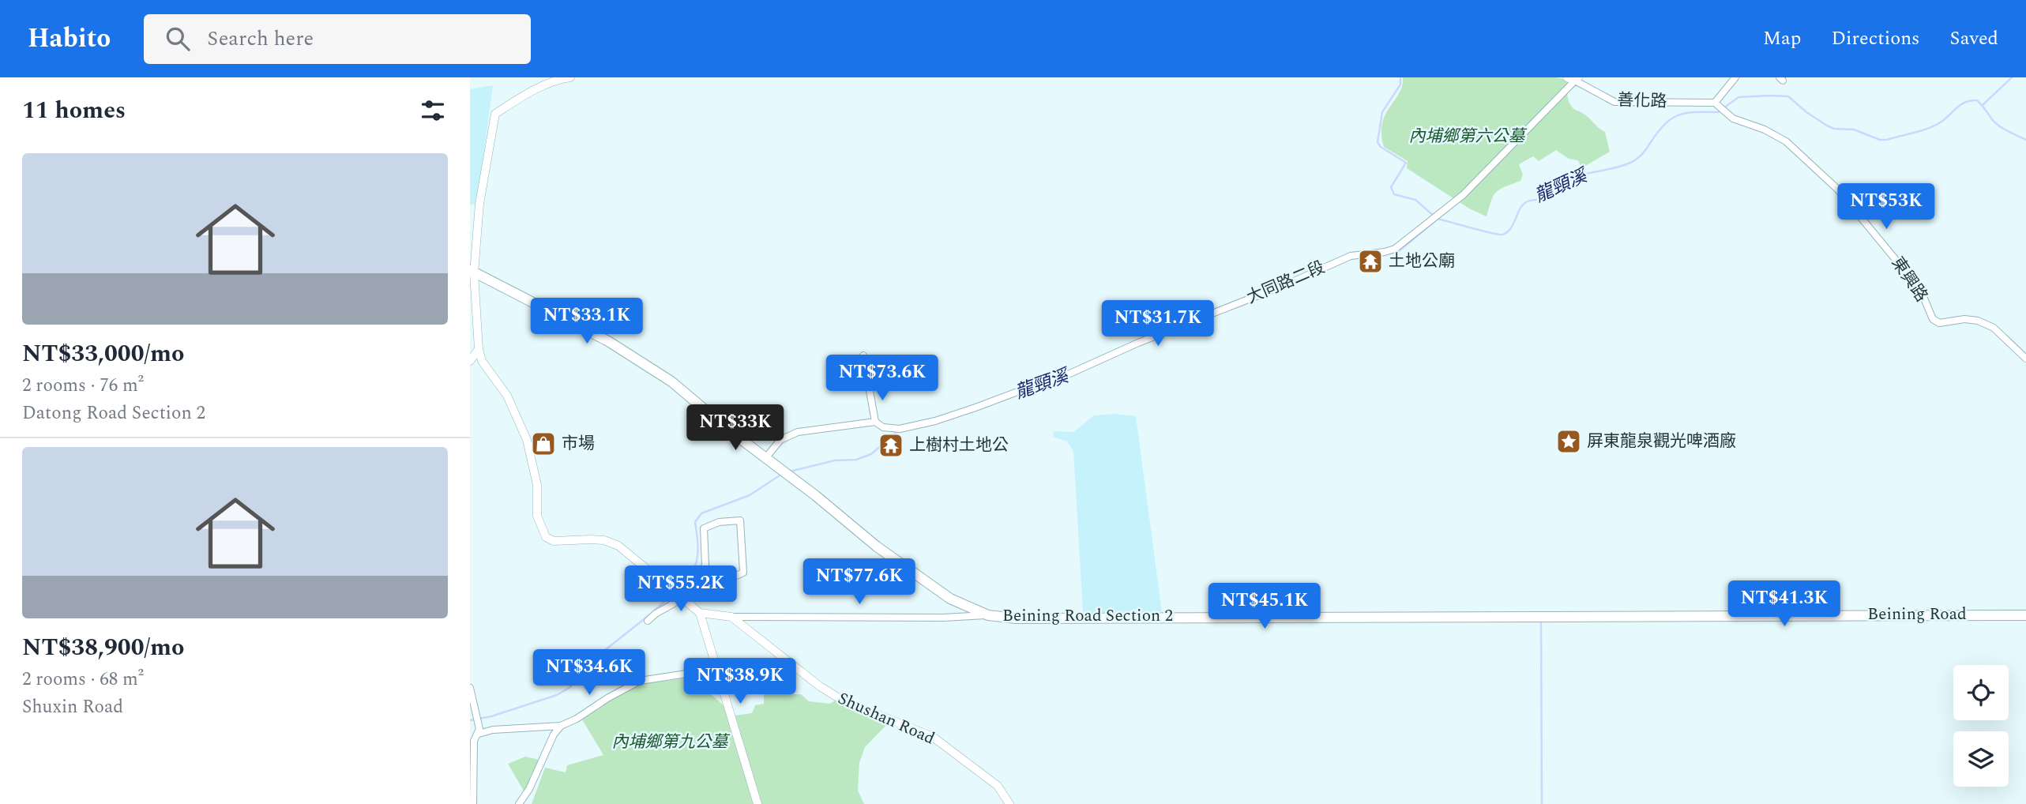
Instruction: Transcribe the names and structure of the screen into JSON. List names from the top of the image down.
{
  "streets": {
    "main road": ["Beining Road", "Beining Road Section 2"],
    "street": [
      "善化路",
      "東興路",
      "大同路二段",
      "Shushan Road"
    ]
  },
  "crossings": [
    ["善化路", "東興路"],
    ["善化路", "大同路二段"],
    ["Beining Road", "Beining Road Section 2"],
    ["Beining Road Section 2", "Shushan Road"]
  ],
  "water": ["龍頸溪"],
  "parks": ["內埔鄉第六公墓", "內埔鄉第九公墓"],
  "places": {
    "temple": ["土地公廟", "上樹村土地公"],
    "place": ["屏東龍泉觀光啤酒廠"],
    "shop": ["市場"]
  },
  "page": {
    "header": "Habito",
    "search": "Search here",
    "nav": ["Map", "Directions", "Saved"],
    "heading": "11 homes",
    "list": [
      {
        "name": "NT$33,000/mo",
        "note": "2 rooms · 76 m² · Datong Road Section 2"
      },
      {
        "name": "NT$38,900/mo",
        "note": "2 rooms · 68 m² · Shuxin Road"
      }
    ],
    "price": [
      "NT$53K",
      "NT$33.1K",
      "NT$31.7K",
      "NT$73.6K",
      "NT$33K",
      "NT$77.6K",
      "NT$55.2K",
      "NT$41.3K",
      "NT$45.1K",
      "NT$34.6K",
      "NT$38.9K"
    ]
  }
}
